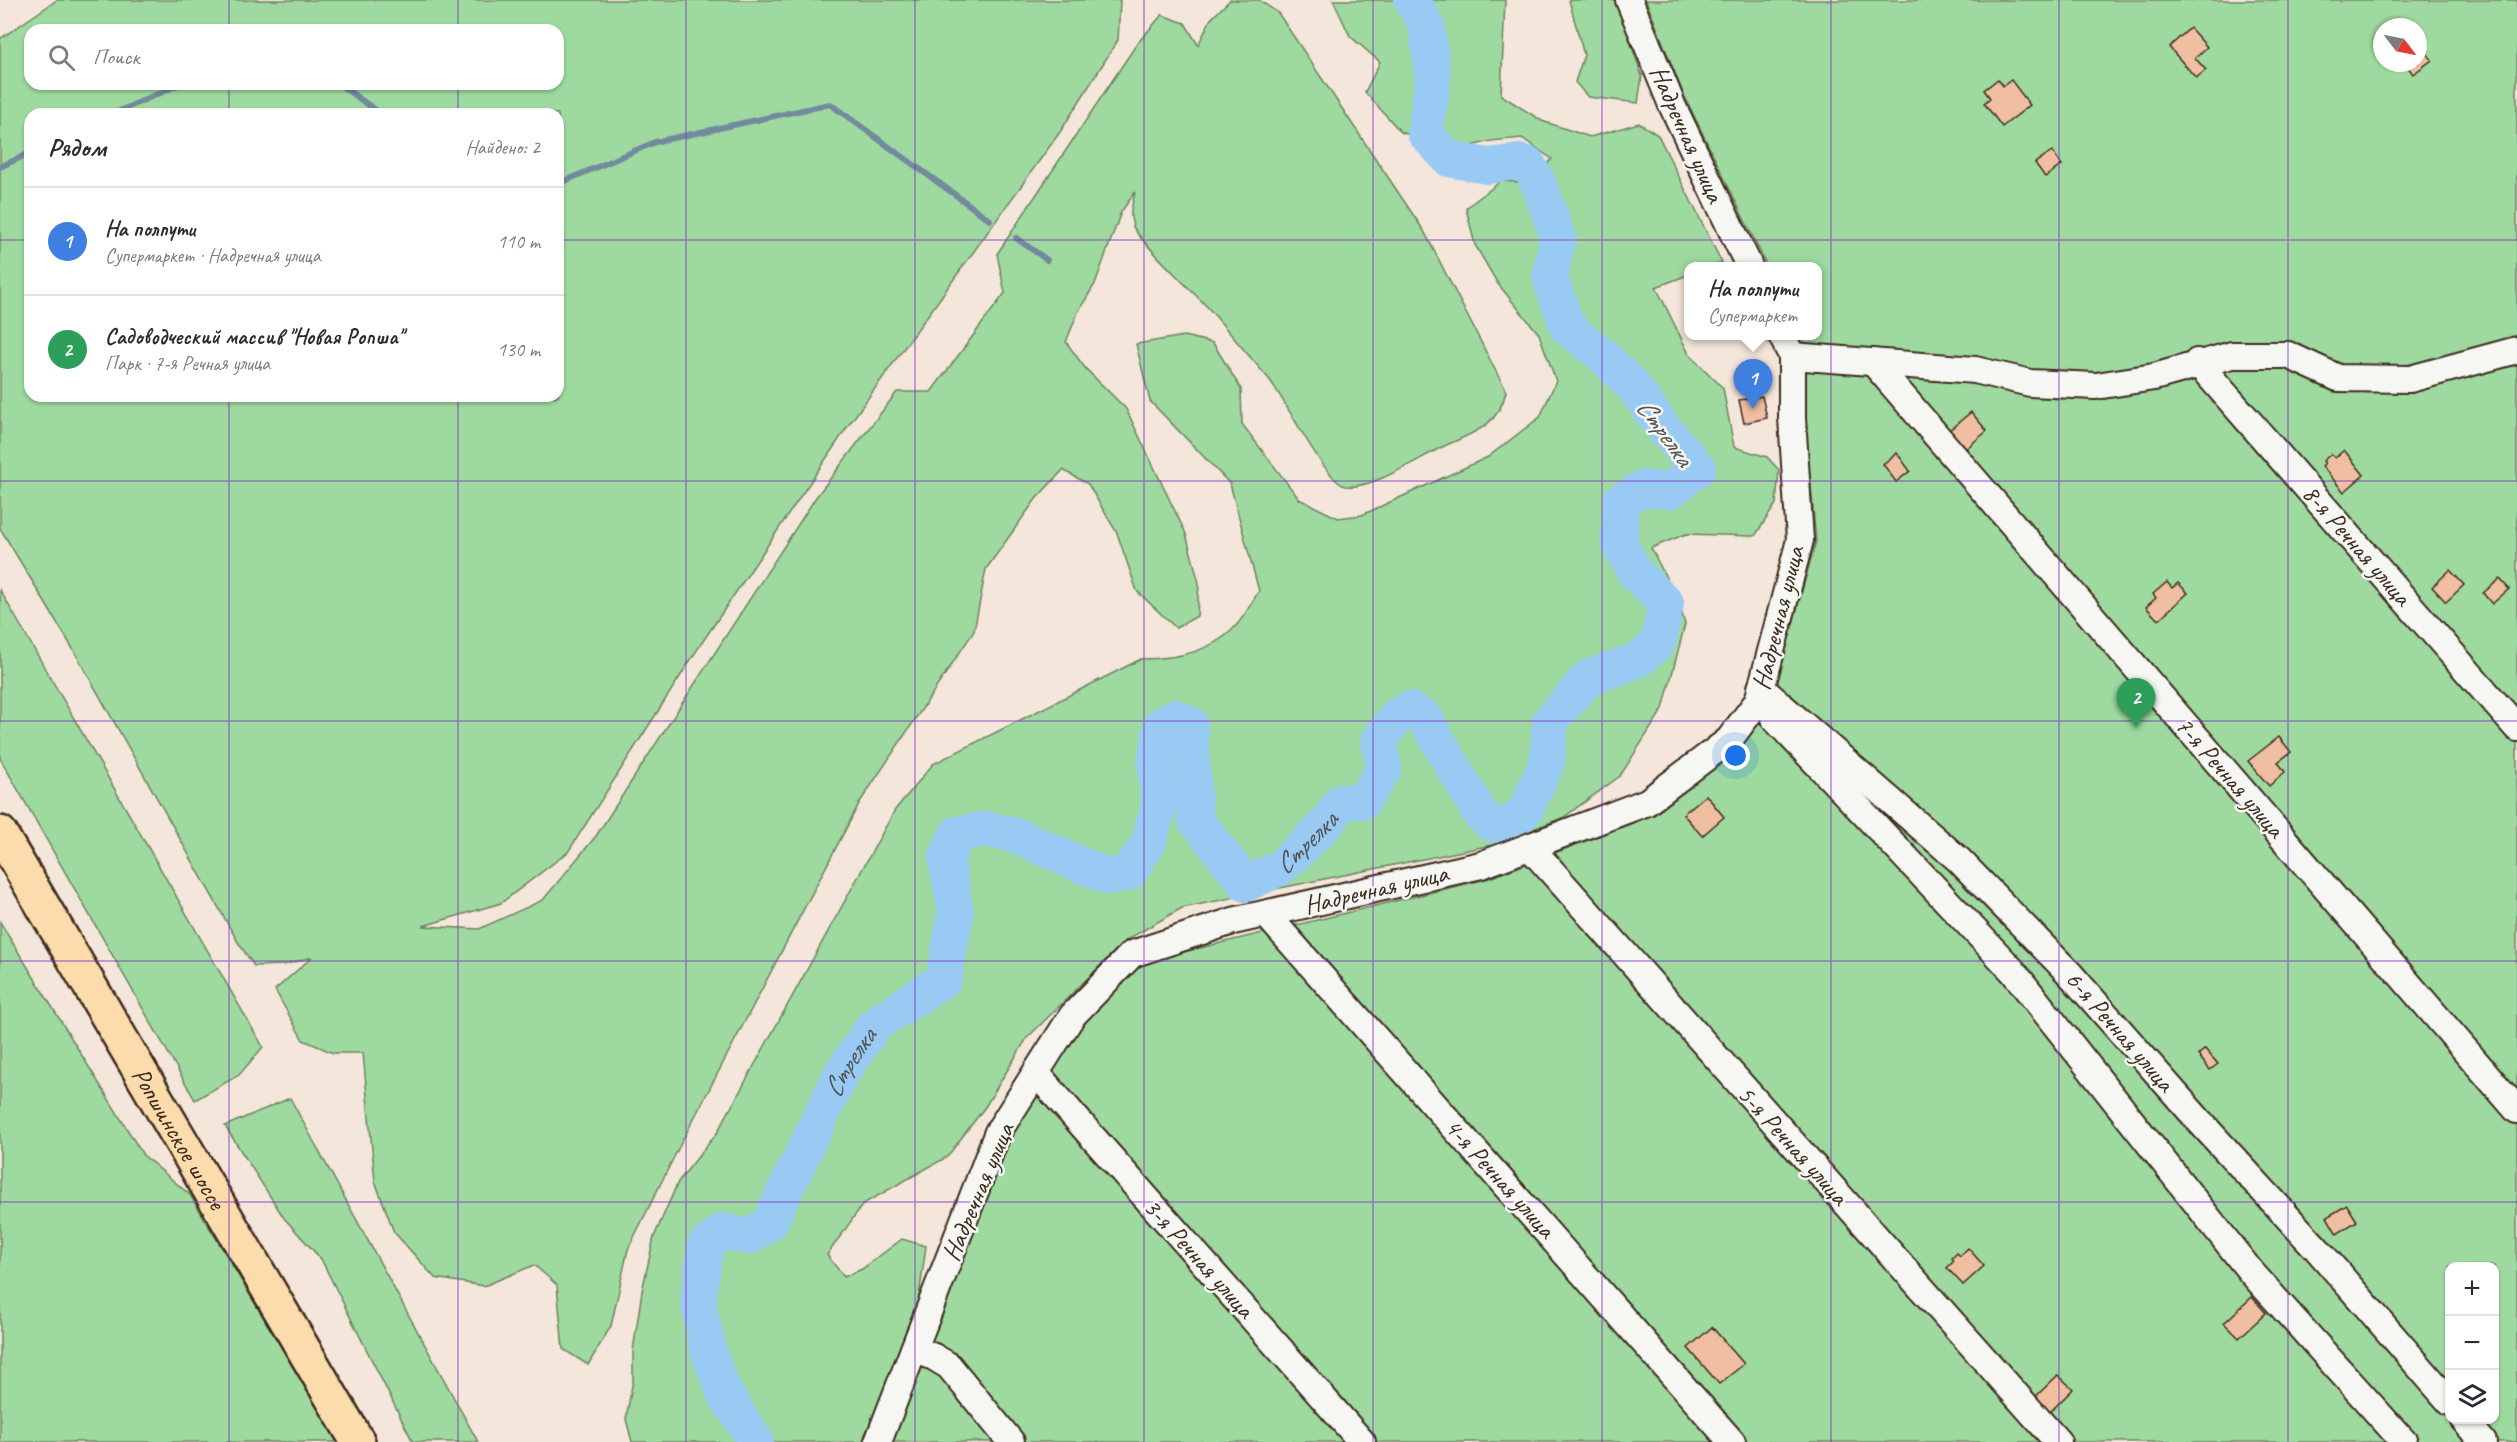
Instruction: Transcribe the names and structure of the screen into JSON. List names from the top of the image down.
{
  "streets": {
    "main road": ["Ропшинское шоссе"],
    "street": [
      "Надречная улица",
      "8-я Речная улица",
      "7-я Речная улица",
      "6-я Речная улица",
      "5-я Речная улица",
      "4-я Речная улица",
      "3-я Речная улица"
    ]
  },
  "crossings": [
    ["Надречная улица", "6-я Речная улица"],
    ["Надречная улица", "5-я Речная улица"],
    ["Надречная улица", "4-я Речная улица"],
    ["Надречная улица", "3-я Речная улица"]
  ],
  "water": ["Стрелка"],
  "north": "bottom right",
  "page": {
    "search": "Поиск",
    "heading": ["Рядом", "Найдено: 2"],
    "list": [
      {
        "mark": "1",
        "name": "На полпути",
        "note": "Супермаркет · Надречная улица",
        "value": "110 m"
      },
      {
        "mark": "2",
        "name": "Садоводческий массив \"Новая Ропша\"",
        "note": "Парк · 7-я Речная улица",
        "value": "130 m"
      }
    ],
    "popup": ["На полпути", "Супермаркет"],
    "pins": ["1", "2"],
    "map_buttons": ["+", "−"]
  }
}
